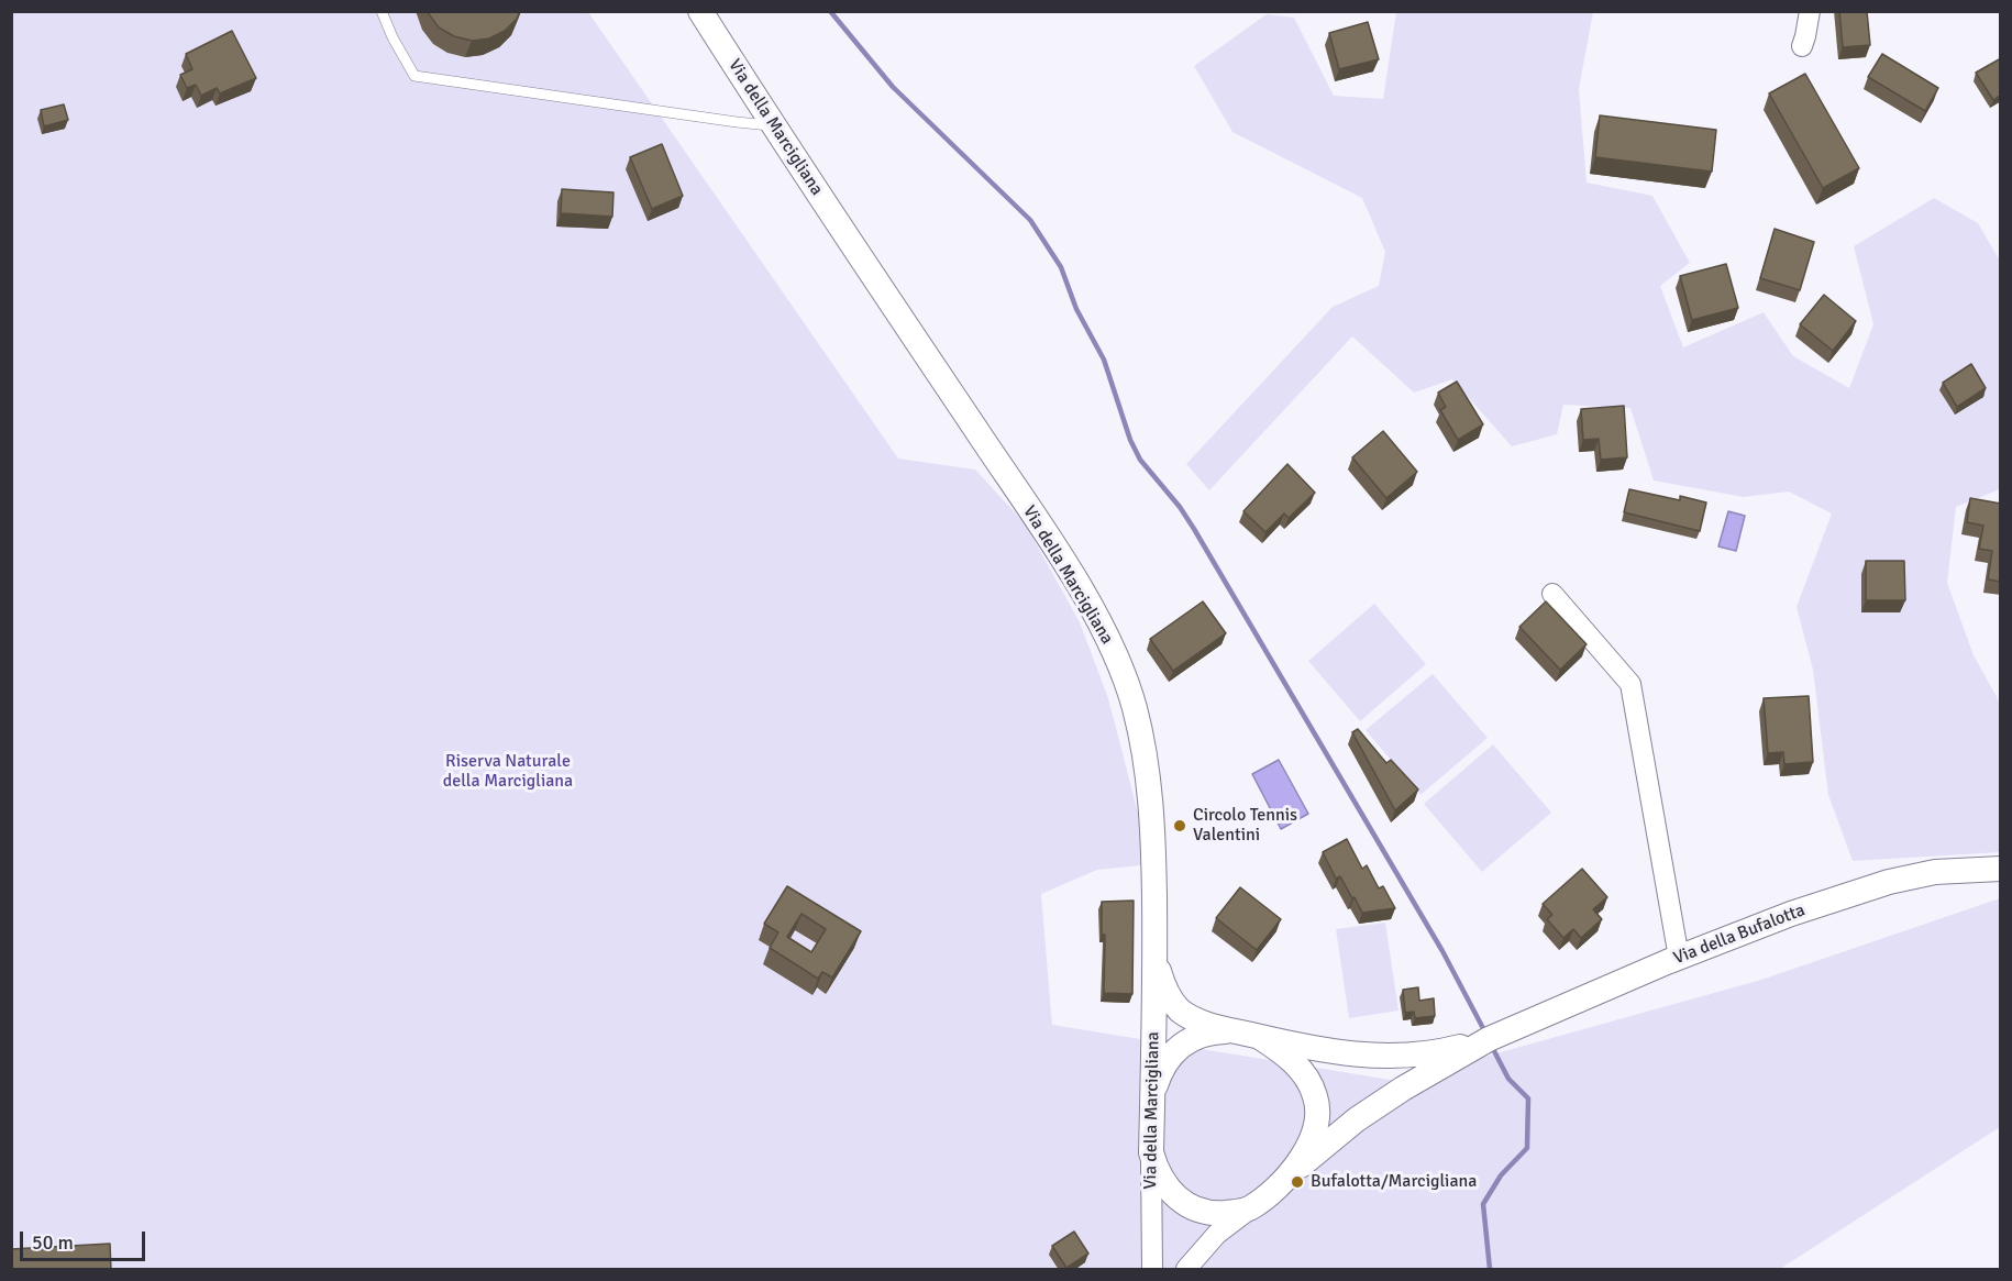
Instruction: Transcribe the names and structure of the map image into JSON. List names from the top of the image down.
{
  "streets": {
    "street": ["Via della Marcigliana", "Via della Bufalotta"]
  },
  "crossings": [
    ["Via della Marcigliana", "Via della Bufalotta"]
  ],
  "parks": ["Riserva Naturale della Marcigliana"],
  "places": ["Circolo Tennis Valentini", "Bufalotta/Marcigliana"],
  "scale_bar": "50 m"
}
